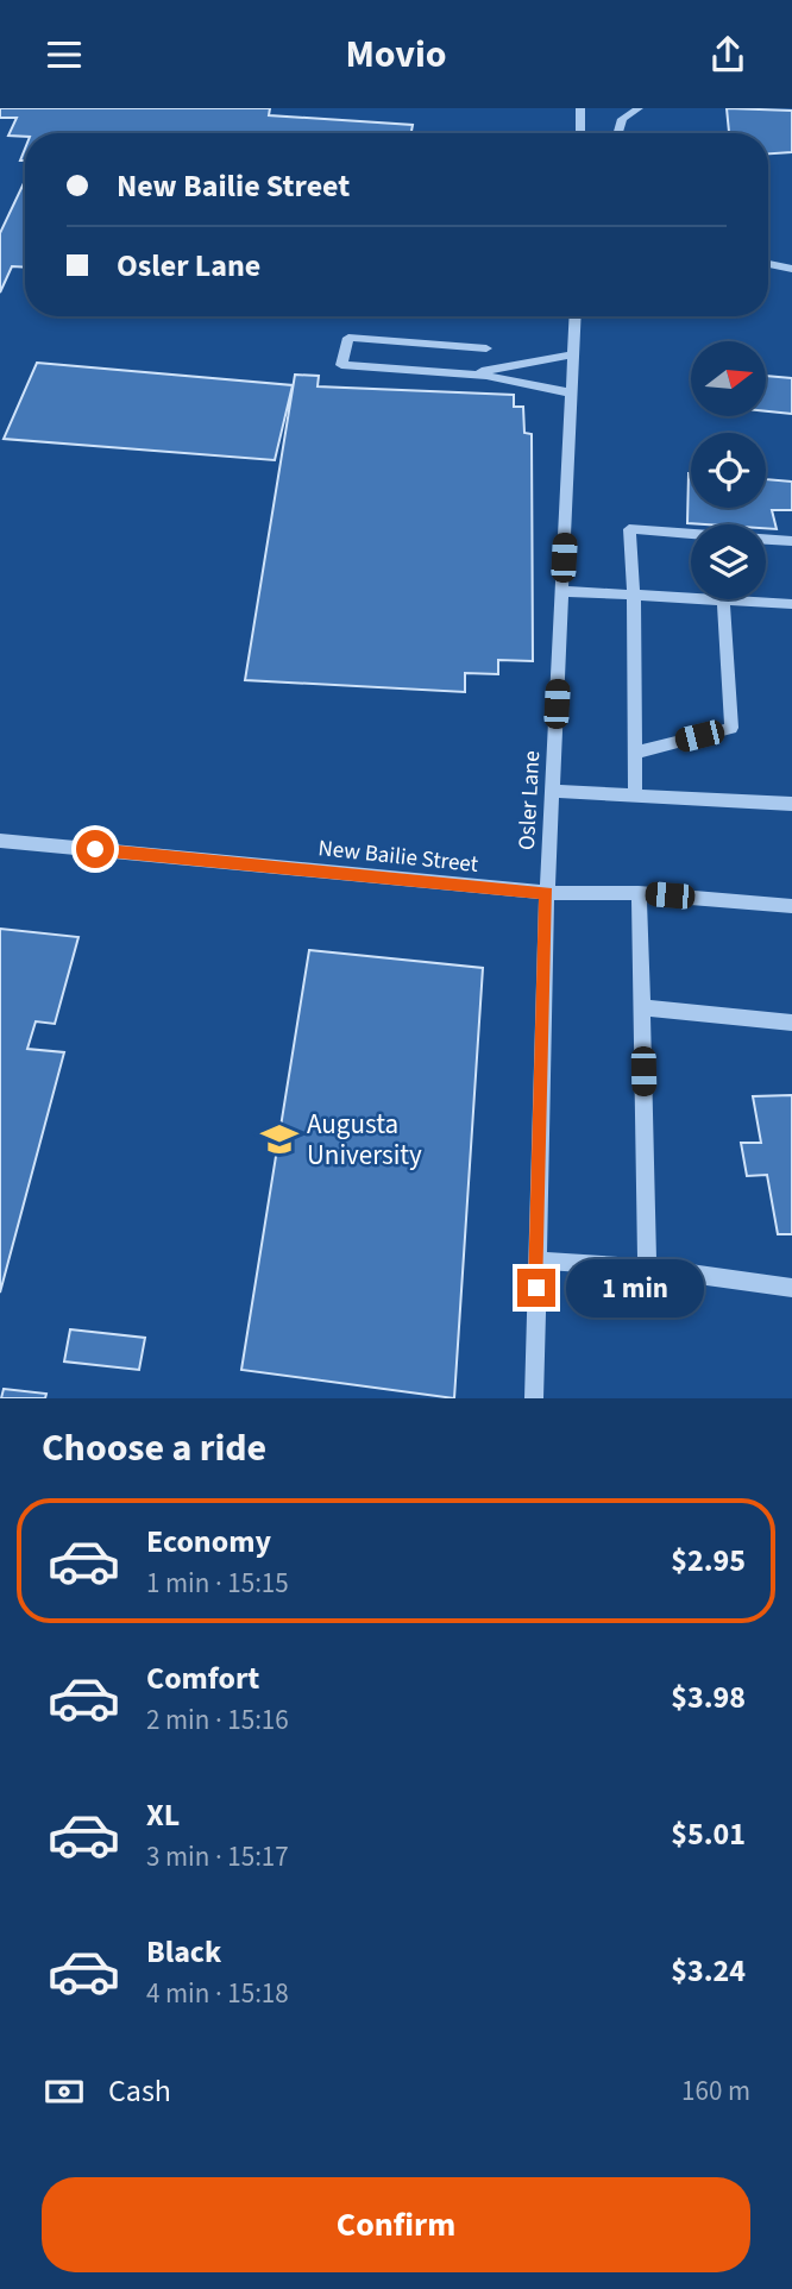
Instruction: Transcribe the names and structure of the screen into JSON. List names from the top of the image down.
{
  "streets": {
    "street": ["Osler Lane", "New Bailie Street"]
  },
  "crossings": [
    ["Osler Lane", "New Bailie Street"]
  ],
  "places": {
    "school or university": ["Augusta University"]
  },
  "north": "right",
  "page": {
    "header": "Movio",
    "banner": ["New Bailie Street", "Osler Lane"],
    "bubble": "1 min",
    "heading": "Choose a ride",
    "list": [
      {
        "name": "Economy",
        "note": "1 min · 15:15",
        "value": "$2.95"
      },
      {
        "name": "Comfort",
        "note": "2 min · 15:16",
        "value": "$3.98"
      },
      {
        "name": "XL",
        "note": "3 min · 15:17",
        "value": "$5.01"
      },
      {
        "name": "Black",
        "note": "4 min · 15:18",
        "value": "$3.24"
      }
    ],
    "pay": ["Cash", "160 m"],
    "buttons": "Confirm"
  }
}
